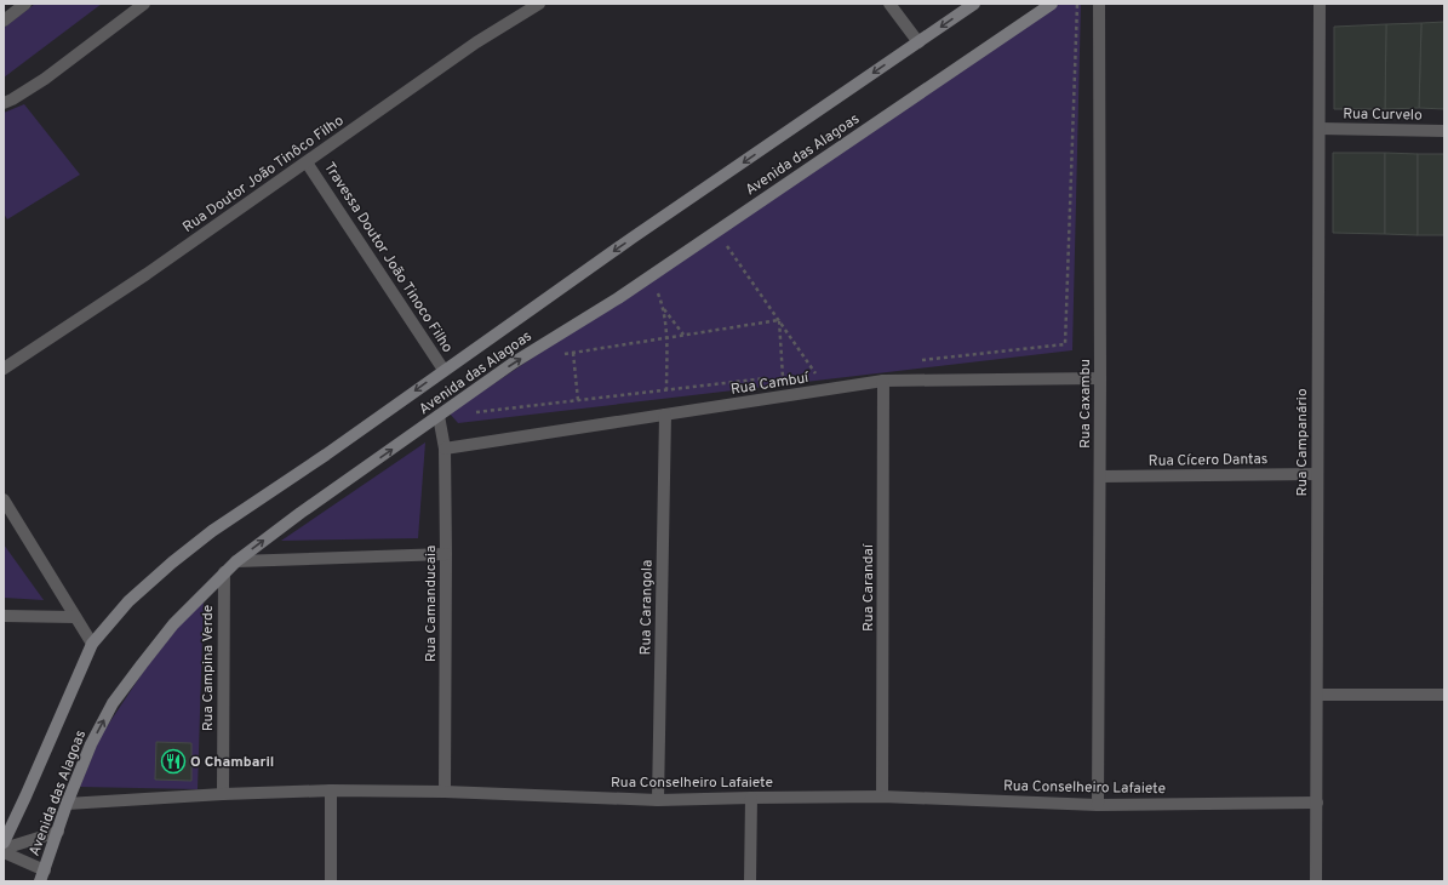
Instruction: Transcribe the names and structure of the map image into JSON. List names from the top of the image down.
{
  "streets": {
    "main road": ["Avenida das Alagoas"],
    "street": [
      "Rua Curvelo",
      "Rua Doutor João Tinôco Filho",
      "Travessa Doutor João Tinoco Filho",
      "Rua Cambuí",
      "Rua Caxambu",
      "Rua Campanário",
      "Rua Cícero Dantas",
      "Rua Carandaí",
      "Rua Camanducaia",
      "Rua Carangola",
      "Rua Campina Verde",
      "Rua Conselheiro Lafaiete"
    ]
  },
  "crossings": [
    ["Rua Curvelo", "Rua Campanário"],
    ["Avenida das Alagoas", "Travessa Doutor João Tinoco Filho"],
    ["Avenida das Alagoas", "Rua Camanducaia"],
    ["Avenida das Alagoas", "Rua Campina Verde"],
    ["Avenida das Alagoas", "Rua Conselheiro Lafaiete"],
    ["Rua Doutor João Tinôco Filho", "Travessa Doutor João Tinoco Filho"],
    ["Rua Cambuí", "Rua Caxambu"],
    ["Rua Cambuí", "Rua Carandaí"],
    ["Rua Cambuí", "Rua Camanducaia"],
    ["Rua Cambuí", "Rua Carangola"],
    ["Rua Caxambu", "Rua Cícero Dantas"],
    ["Rua Caxambu", "Rua Conselheiro Lafaiete"],
    ["Rua Campanário", "Rua Cícero Dantas"],
    ["Rua Campanário", "Rua Conselheiro Lafaiete"],
    ["Rua Carandaí", "Rua Conselheiro Lafaiete"],
    ["Rua Camanducaia", "Rua Conselheiro Lafaiete"],
    ["Rua Carangola", "Rua Conselheiro Lafaiete"],
    ["Rua Campina Verde", "Rua Conselheiro Lafaiete"]
  ],
  "places": {
    "restaurant": ["O Chambaril"]
  }
}
